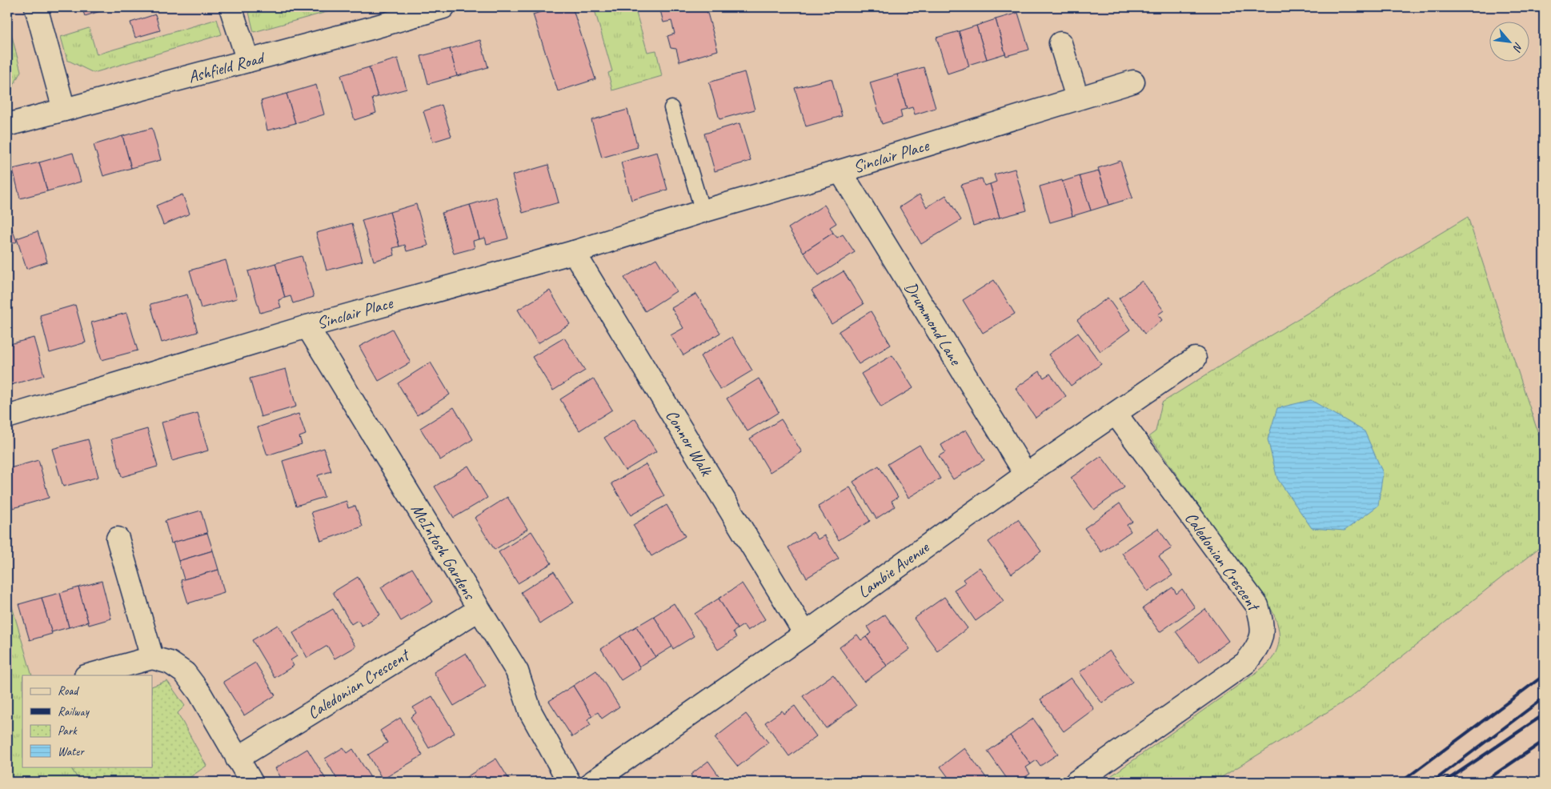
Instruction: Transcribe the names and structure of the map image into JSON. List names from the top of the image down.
{
  "streets": {
    "street": [
      "Ashfield Road",
      "Sinclair Place",
      "Drummond Lane",
      "Connor Walk",
      "McIntosh Gardens",
      "Caledonian Crescent",
      "Lambie Avenue"
    ]
  },
  "crossings": [
    ["Sinclair Place", "Drummond Lane"],
    ["Sinclair Place", "Connor Walk"],
    ["Sinclair Place", "McIntosh Gardens"],
    ["Drummond Lane", "Lambie Avenue"],
    ["Connor Walk", "Lambie Avenue"],
    ["McIntosh Gardens", "Caledonian Crescent"],
    ["Caledonian Crescent", "Lambie Avenue"]
  ],
  "legend": [
    "Road",
    "Railway",
    "Park",
    "Water"
  ],
  "north": "bottom right"
}
